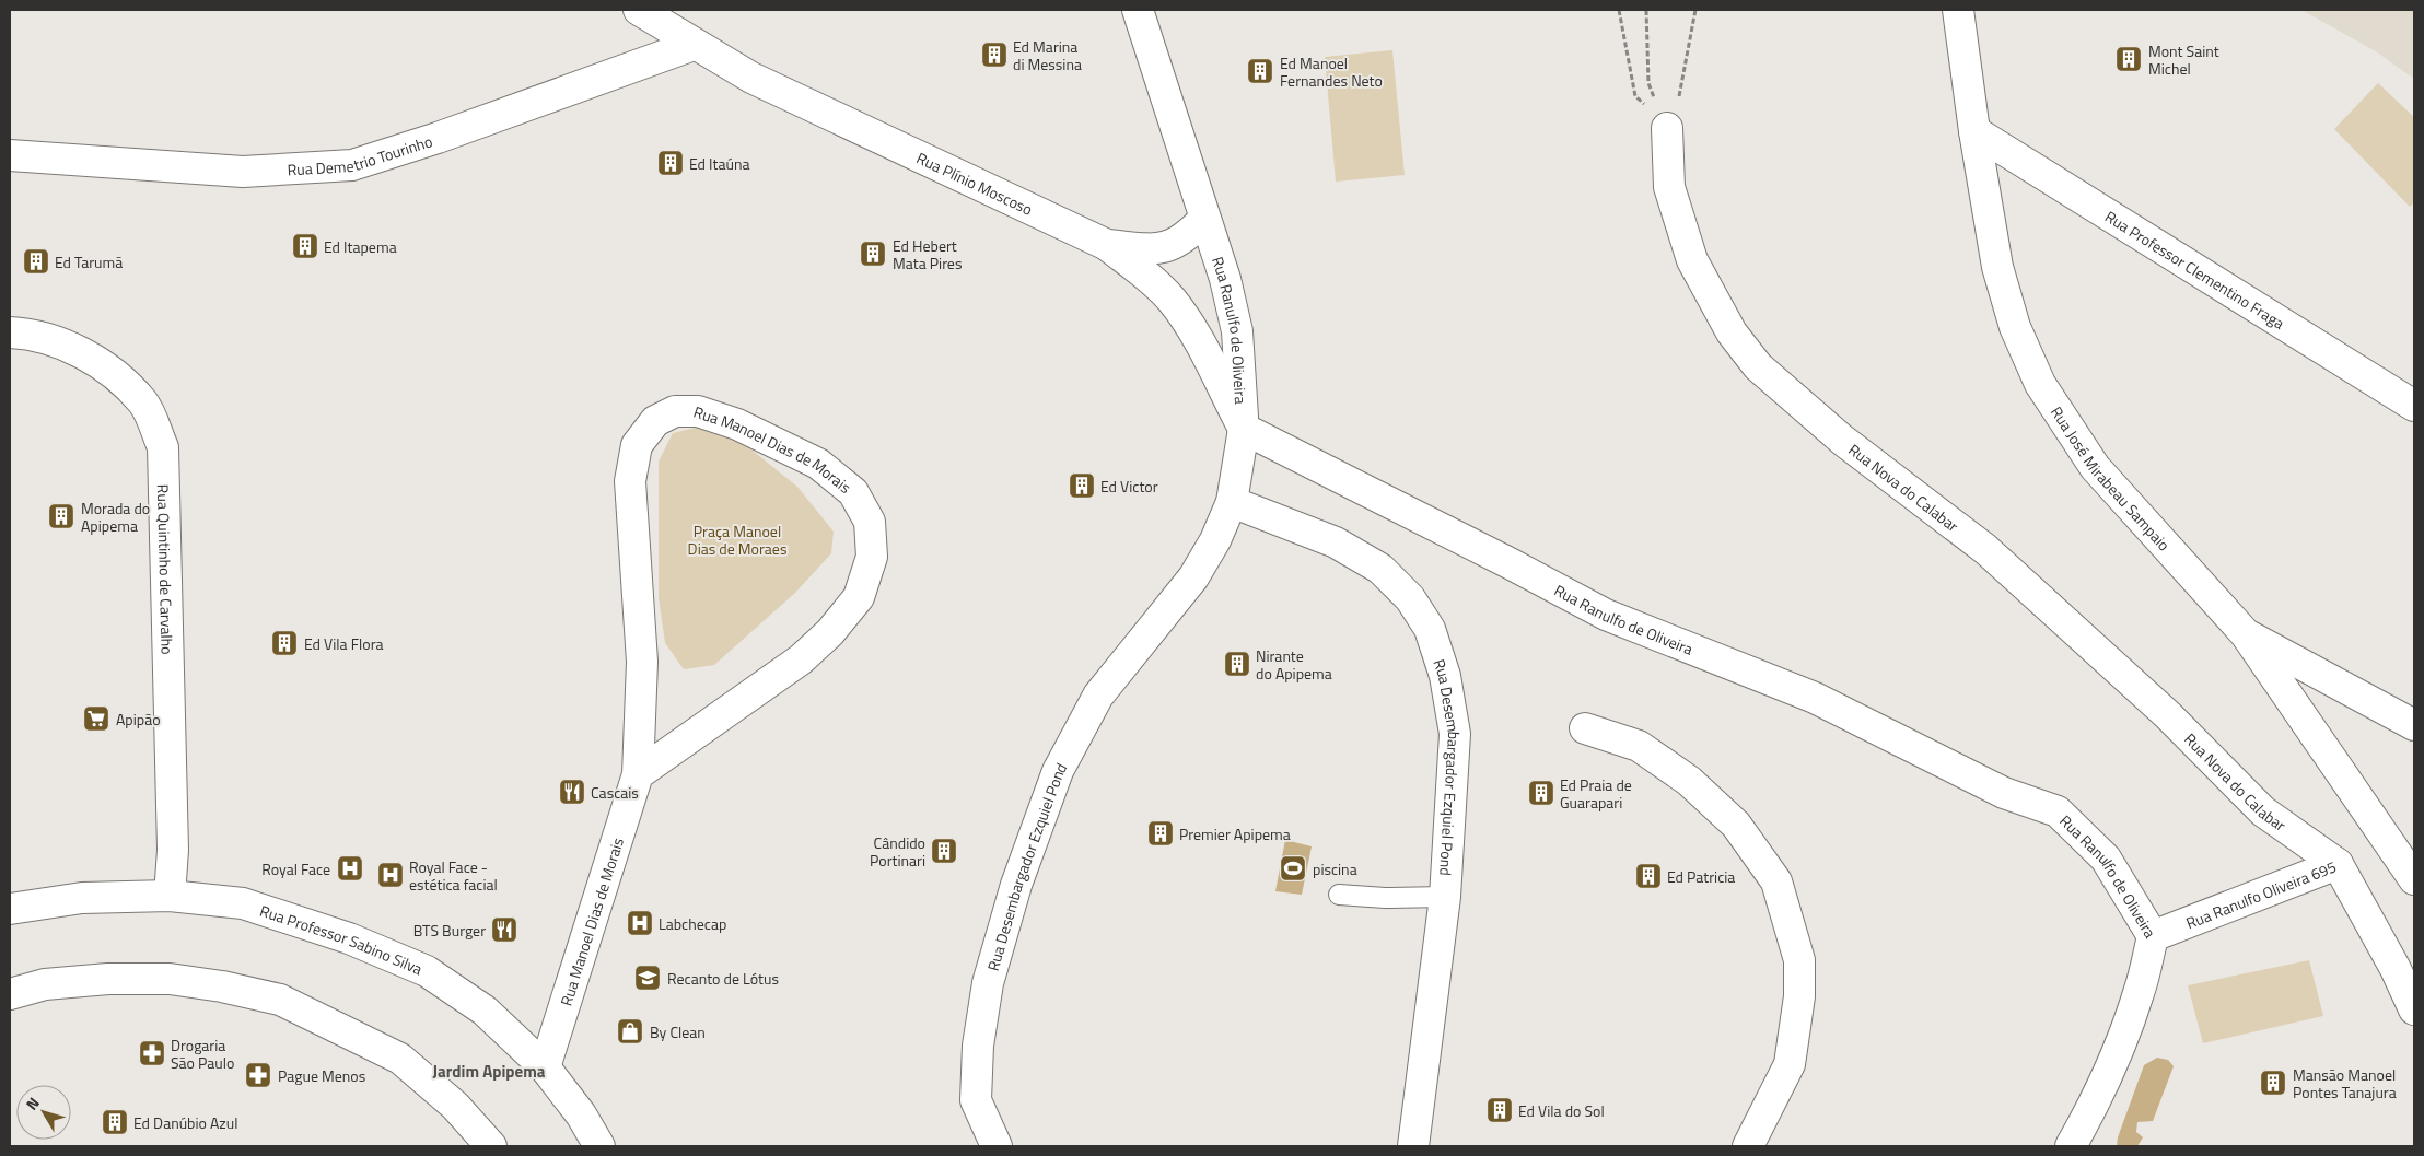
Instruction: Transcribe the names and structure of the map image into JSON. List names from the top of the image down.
{
  "streets": {
    "street": [
      "Rua Demetrio Tourinho",
      "Rua Plínio Moscoso",
      "Rua Professor Clementino Fraga",
      "Rua Ranulfo de Oliveira",
      "Rua Manoel Dias de Morais",
      "Rua José Mirabeau Sampaio",
      "Rua Nova do Calabar",
      "Rua Quintinho de Carvalho",
      "Rua Desembargador Ezquiel Pond",
      "Rua Ranulfo Oliveira 695",
      "Rua Professor Sabino Silva"
    ]
  },
  "crossings": [
    ["Rua Demetrio Tourinho", "Rua Plínio Moscoso"],
    ["Rua Plínio Moscoso", "Rua Ranulfo de Oliveira"],
    ["Rua Plínio Moscoso", "Rua Desembargador Ezquiel Pond"],
    ["Rua Professor Clementino Fraga", "Rua José Mirabeau Sampaio"],
    ["Rua Ranulfo de Oliveira", "Rua Desembargador Ezquiel Pond"],
    ["Rua Ranulfo de Oliveira", "Rua Ranulfo Oliveira 695"],
    ["Rua Manoel Dias de Morais", "Rua Professor Sabino Silva"],
    ["Rua Nova do Calabar", "Rua Ranulfo Oliveira 695"],
    ["Rua Quintinho de Carvalho", "Rua Professor Sabino Silva"]
  ],
  "districts": ["Jardim Apipema"],
  "parks": ["Praça Manoel Dias de Moraes"],
  "places": {
    "building": [
      "Ed Marina di Messina",
      "Mont Saint Michel",
      "Ed Manoel Fernandes Neto",
      "Ed Itaúna",
      "Ed Itapema",
      "Ed Hebert Mata Pires",
      "Ed Tarumã",
      "Ed Victor",
      "Morada do Apipema",
      "Ed Vila Flora",
      "Nirante do Apipema",
      "Ed Praia de Guarapari",
      "Premier Apipema",
      "Cândido Portinari",
      "Ed Patricia",
      "Mansão Manoel Pontes Tanajura",
      "Ed Vila do Sol",
      "Ed Danúbio Azul"
    ],
    "supermarket": ["Apipão"],
    "restaurant": ["Cascais", "BTS Burger"],
    "hospital": ["Royal Face", "Royal Face - estética facial", "Labchecap"],
    "sports": ["piscina"],
    "school or university": ["Recanto de Lótus"],
    "shop": ["By Clean"],
    "pharmacy": ["Drogaria São Paulo", "Pague Menos"]
  },
  "north": "top left"
}
